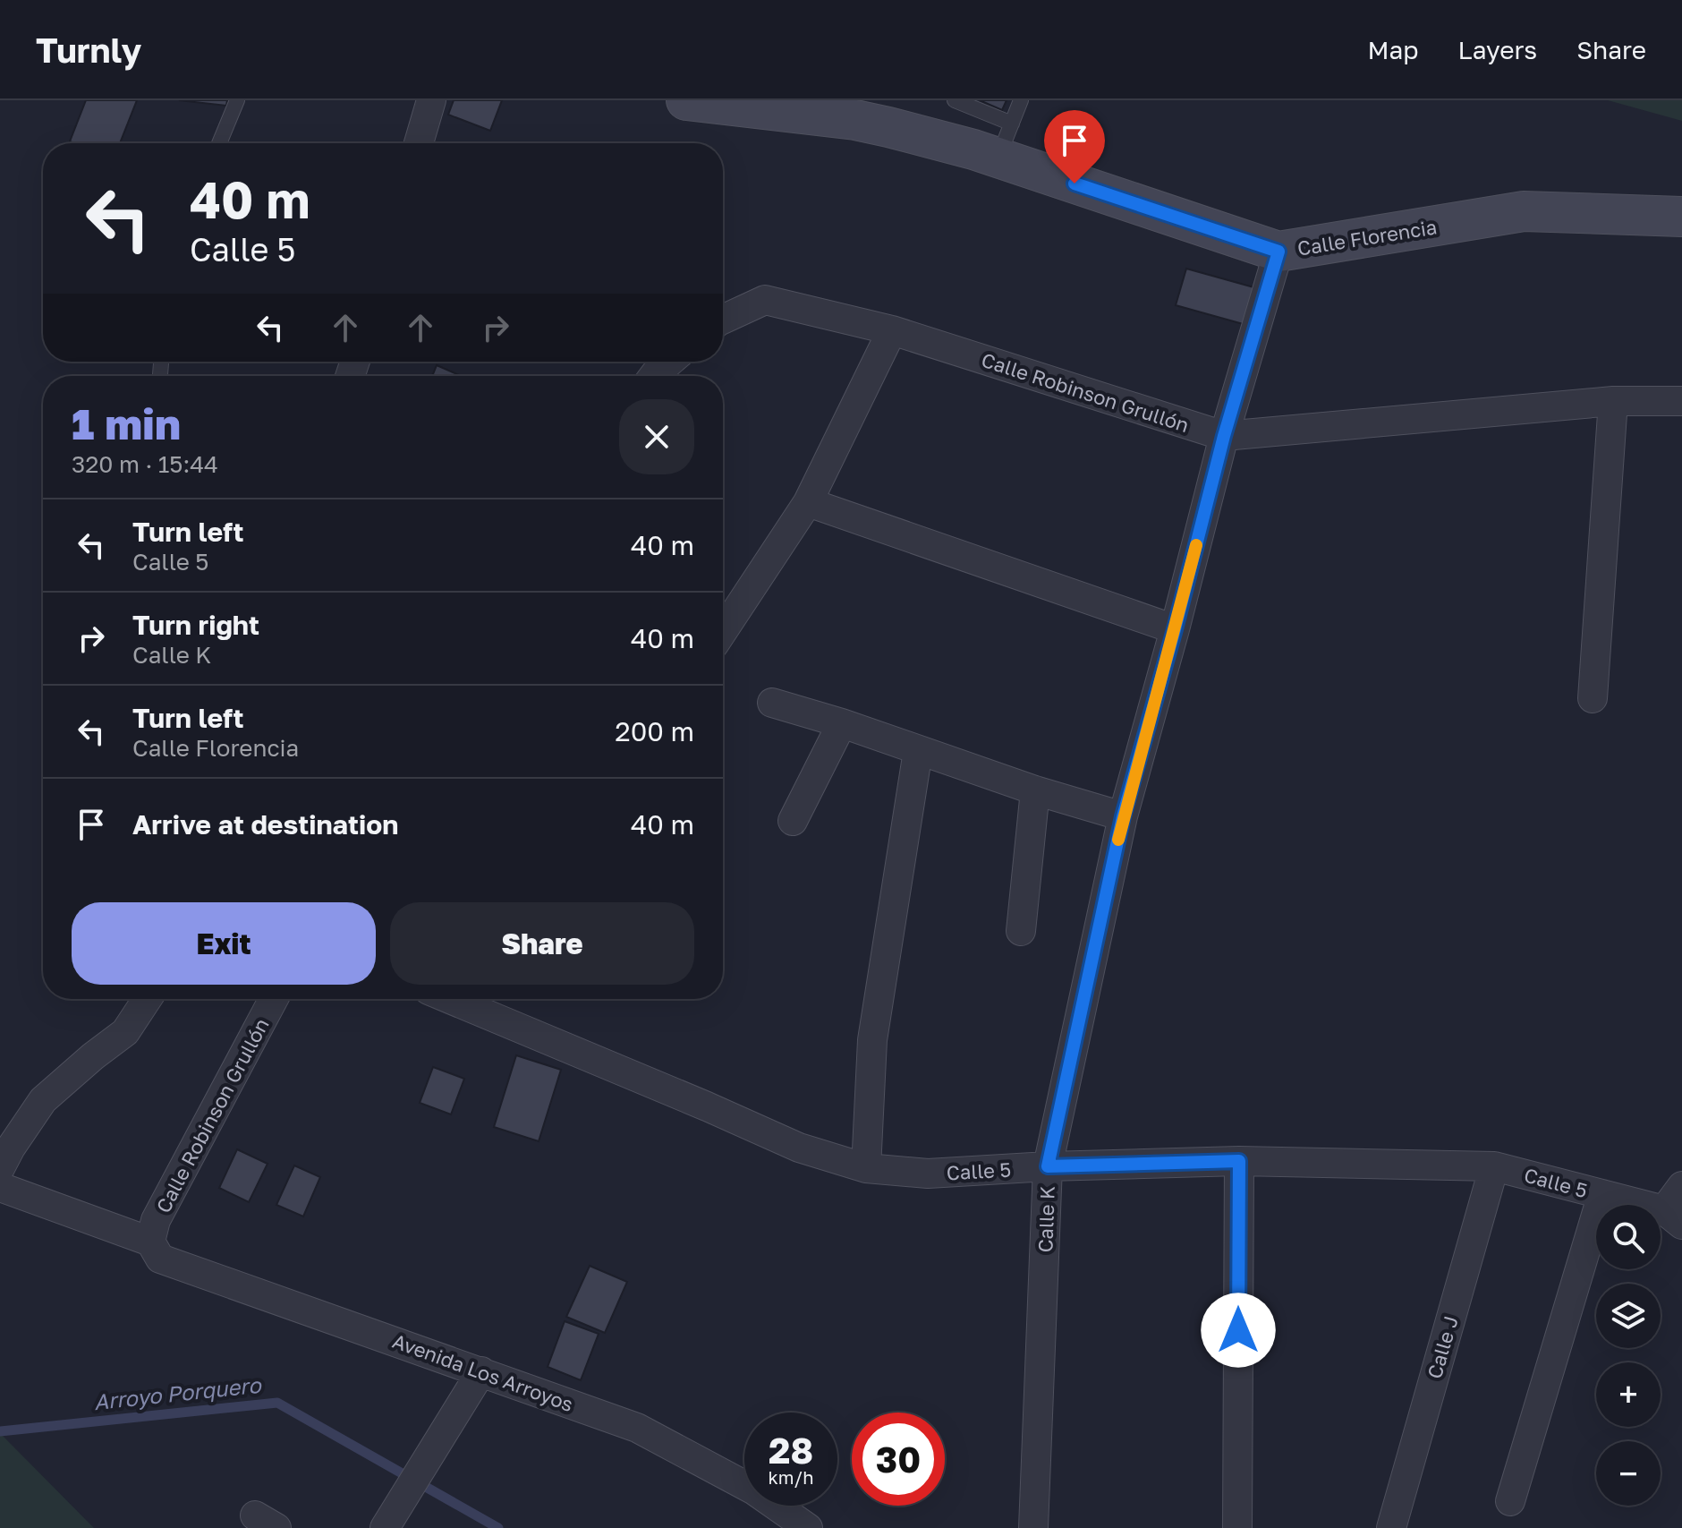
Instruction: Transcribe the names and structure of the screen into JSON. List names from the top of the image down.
{
  "streets": {
    "street": [
      "Calle Florencia",
      "Calle Robinson Grullón",
      "Calle 5",
      "Calle K",
      "Calle J",
      "Avenida Los Arroyos"
    ]
  },
  "crossings": [
    ["Calle Florencia", "Calle K"],
    ["Calle Robinson Grullón", "Calle K"],
    ["Calle Robinson Grullón", "Avenida Los Arroyos"],
    ["Calle 5", "Calle K"],
    ["Calle 5", "Calle J"]
  ],
  "water": ["Arroyo Porquero"],
  "page": {
    "header": "Turnly",
    "nav": ["Map", "Layers", "Share"],
    "turn": ["40 m", "Calle 5"],
    "heading": ["1 min", "320 m · 15:44"],
    "list": [
      {
        "name": "Turn left",
        "note": "Calle 5",
        "value": "40 m"
      },
      {
        "name": "Turn right",
        "note": "Calle K",
        "value": "40 m"
      },
      {
        "name": "Turn left",
        "note": "Calle Florencia",
        "value": "200 m"
      },
      {
        "name": "Arrive at destination",
        "value": "40 m"
      }
    ],
    "buttons": ["Exit", "Share"],
    "map_buttons": ["+", "−"],
    "speed": "28 km/h",
    "limit": "30"
  }
}
